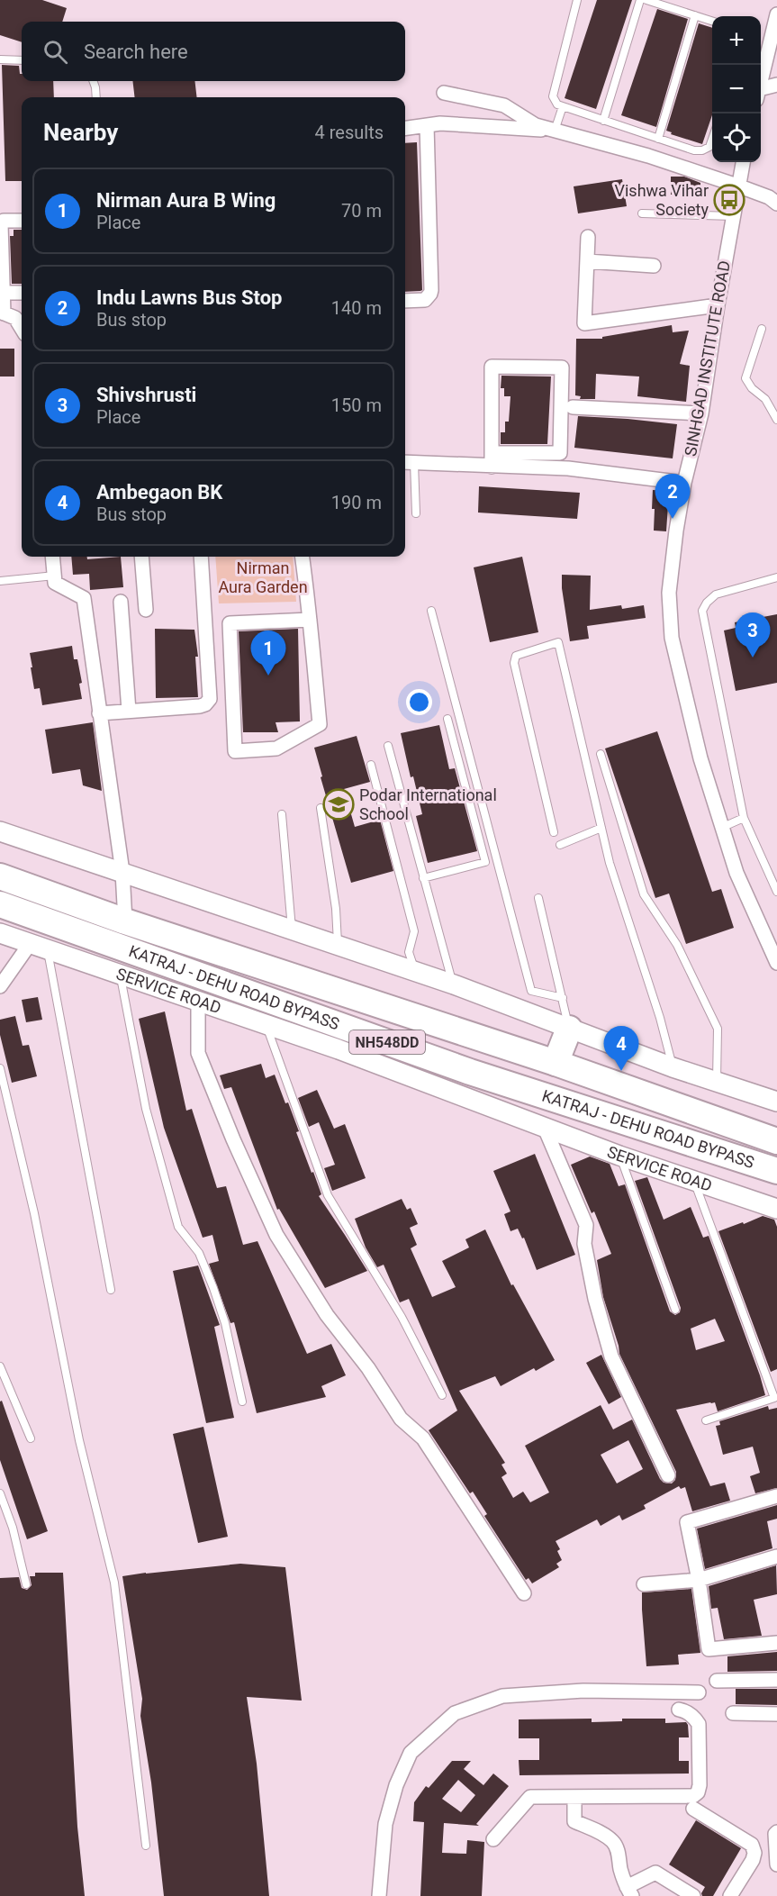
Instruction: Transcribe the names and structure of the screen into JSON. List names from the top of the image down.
{
  "streets": {
    "highway": ["KATRAJ - DEHU ROAD BYPASS", "NH548DD"],
    "street": ["SINHGAD INSTITUTE ROAD", "SERVICE ROAD"]
  },
  "parks": ["Nirman Aura Garden"],
  "places": {
    "bus stop": ["Vishwa Vihar Society"],
    "school or university": ["Podar International School"]
  },
  "page": {
    "map_buttons": ["+", "−"],
    "search": "Search here",
    "heading": ["Nearby", "4 results"],
    "list": [
      {
        "mark": "1",
        "name": "Nirman Aura B Wing",
        "note": "Place",
        "value": "70 m"
      },
      {
        "mark": "2",
        "name": "Indu Lawns Bus Stop",
        "note": "Bus stop",
        "value": "140 m"
      },
      {
        "mark": "3",
        "name": "Shivshrusti",
        "note": "Place",
        "value": "150 m"
      },
      {
        "mark": "4",
        "name": "Ambegaon BK",
        "note": "Bus stop",
        "value": "190 m"
      }
    ],
    "pins": [
      "2",
      "3",
      "1",
      "4"
    ]
  }
}
